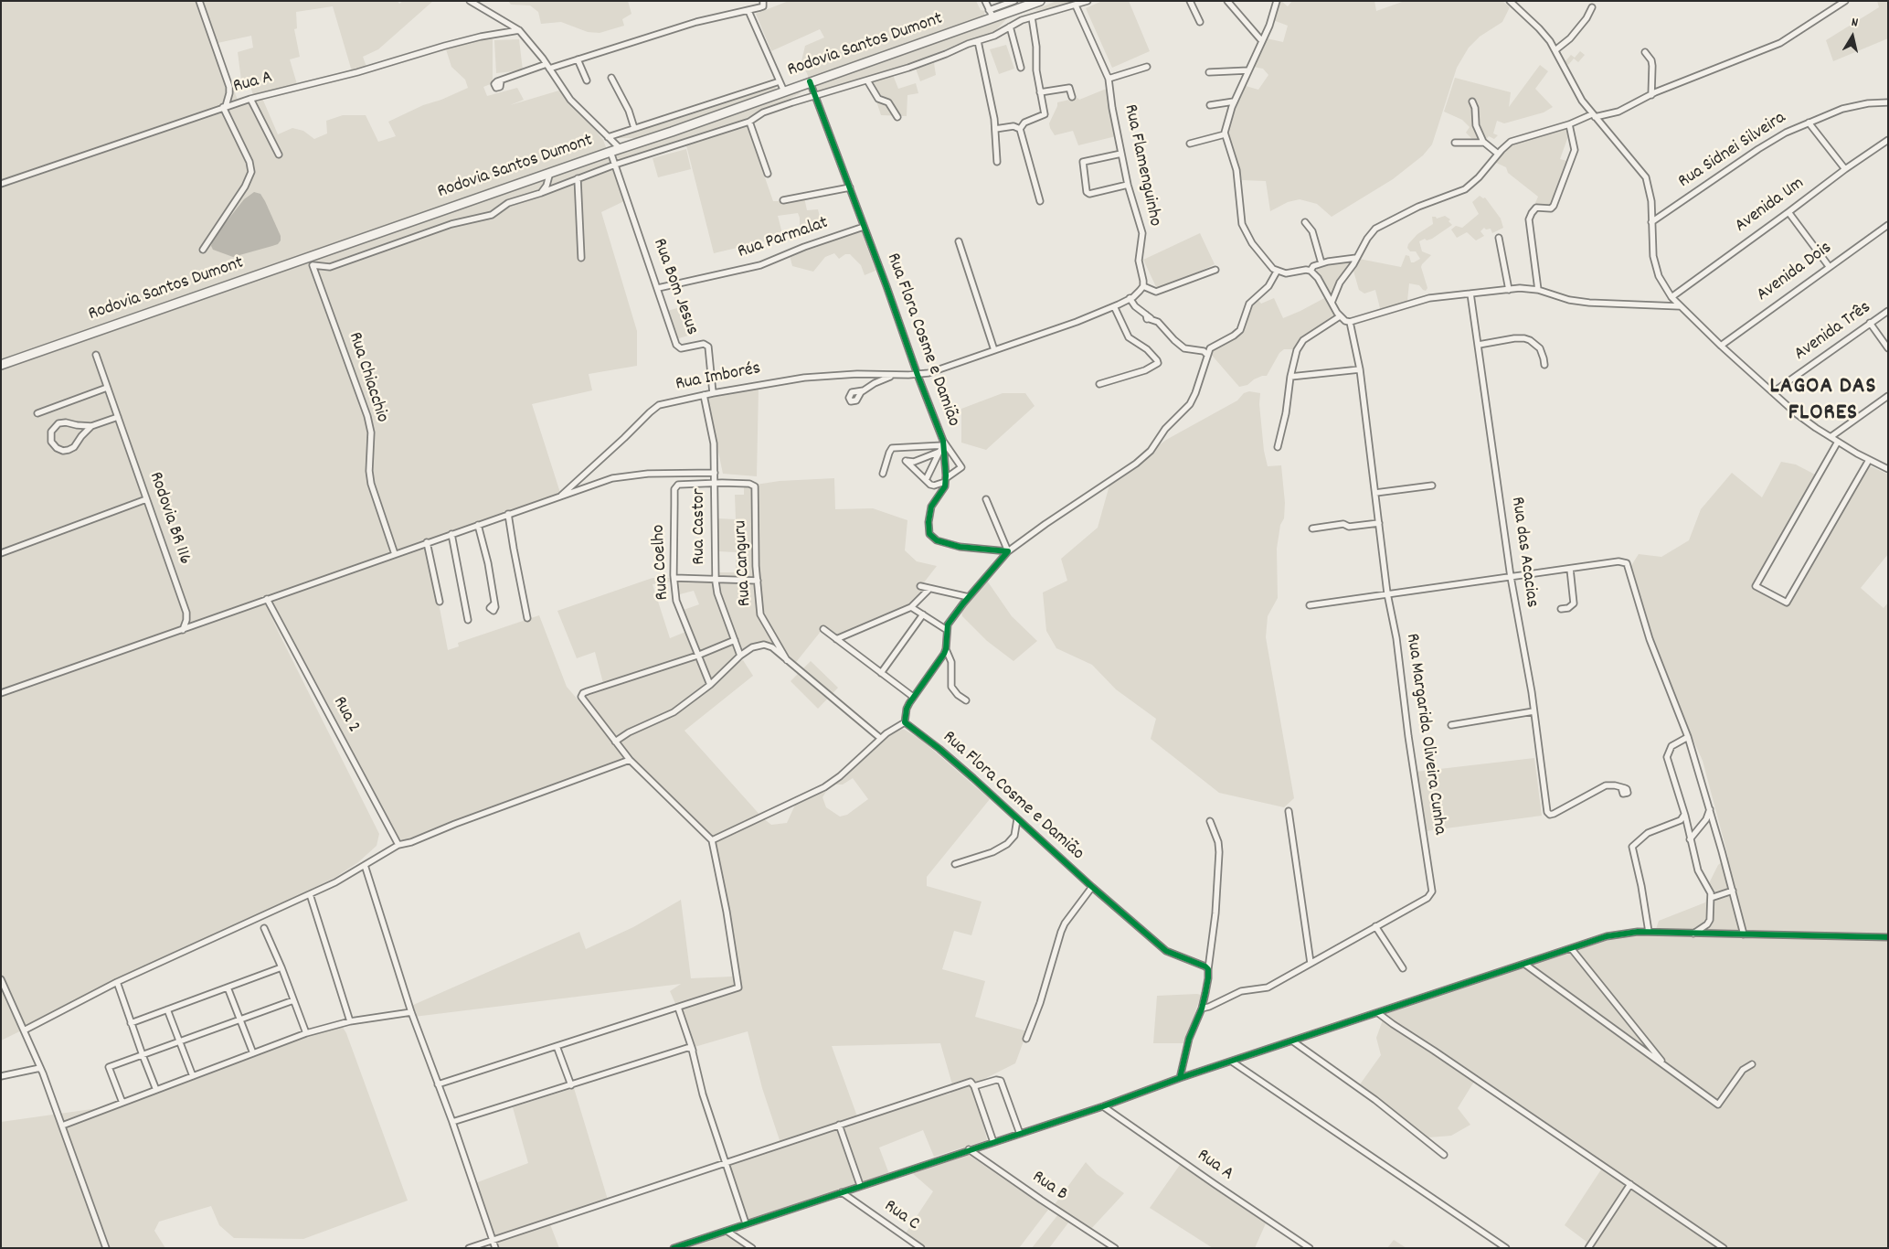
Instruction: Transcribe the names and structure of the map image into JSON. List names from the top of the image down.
{
  "streets": {
    "highway": ["Rodovia Santos Dumont"],
    "street": [
      "Rua A",
      "Rua Sidnei Silveira",
      "Rua Flamenguinho",
      "Avenida Um",
      "Rua Parmalat",
      "Avenida Dois",
      "Rua Bom Jesus",
      "Avenida Três",
      "Rua Flora Cosme e Damião",
      "Rua Chiacchio",
      "Rua Imborés",
      "Rodovia BR 116",
      "Rua Castor",
      "Rua das Acacias",
      "Rua Coelho",
      "Rua Canguru",
      "Rua 2",
      "Rua Margarida Oliveira Cunha",
      "Rua B",
      "Rua C"
    ]
  },
  "crossings": [
    ["Rodovia Santos Dumont", "Rua Bom Jesus"],
    ["Rodovia Santos Dumont", "Rua Flora Cosme e Damião"],
    ["Rua Parmalat", "Rua Bom Jesus"],
    ["Rua Parmalat", "Rua Flora Cosme e Damião"],
    ["Rua Bom Jesus", "Rua Imborés"],
    ["Rua Flora Cosme e Damião", "Rua Imborés"],
    ["Rua Imborés", "Rua Castor"],
    ["Rua Castor", "Rua Coelho"],
    ["Rua Castor", "Rua Canguru"],
    ["Rua Coelho", "Rua Canguru"]
  ],
  "districts": ["LAGOA DAS FLORES"],
  "north": "top"
}
